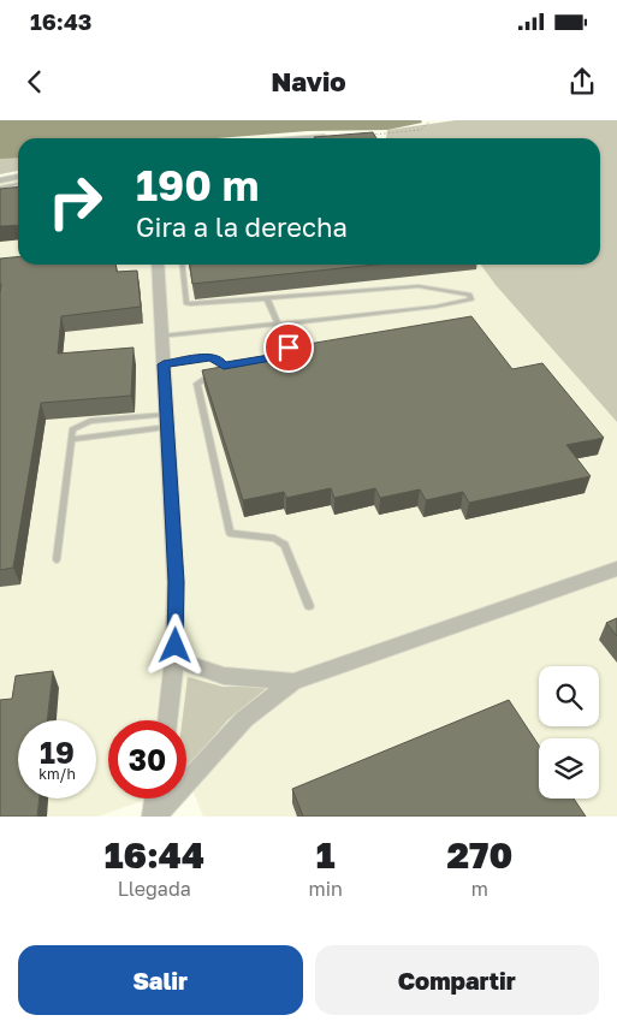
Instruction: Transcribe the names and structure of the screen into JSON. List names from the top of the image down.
{
  "page": {
    "status": "16:43",
    "header": "Navio",
    "turn": ["190 m", "Gira a la derecha"],
    "speed": "19 km/h",
    "limit": "30",
    "eta": [
      "16:44",
      "Llegada",
      "1",
      "min",
      "270",
      "m"
    ],
    "buttons": ["Salir", "Compartir"]
  }
}
